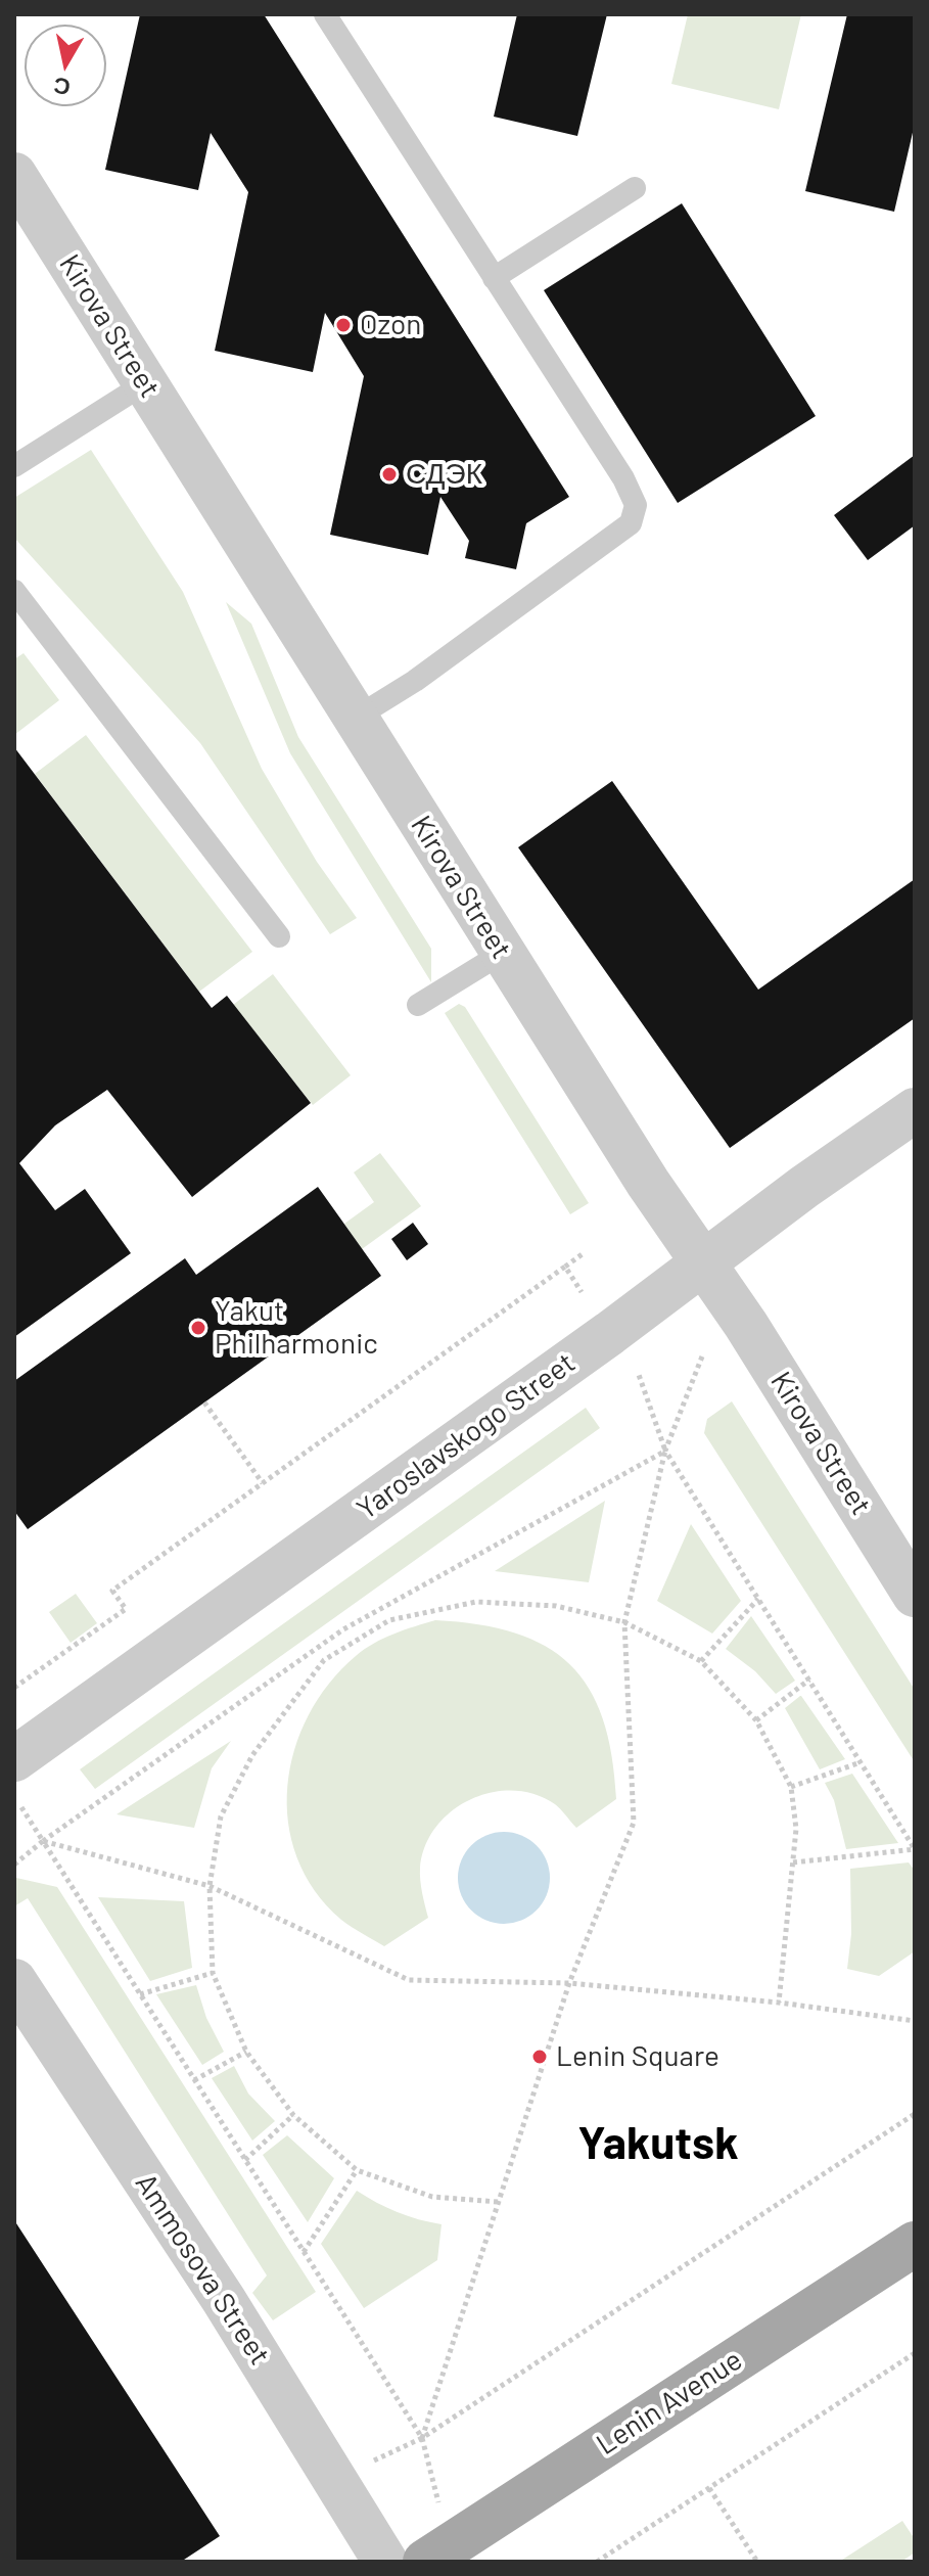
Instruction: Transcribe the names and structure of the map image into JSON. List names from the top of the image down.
{
  "streets": {
    "main road": ["Lenin Avenue"],
    "street": ["Kirova Street", "Yaroslavskogo Street", "Ammosova Street"]
  },
  "crossings": [
    ["Kirova Street", "Yaroslavskogo Street"]
  ],
  "districts": ["Yakutsk"],
  "places": [
    "Ozon",
    "СДЭК",
    "Yakut Philharmonic",
    "Lenin Square"
  ],
  "north": "bottom"
}
